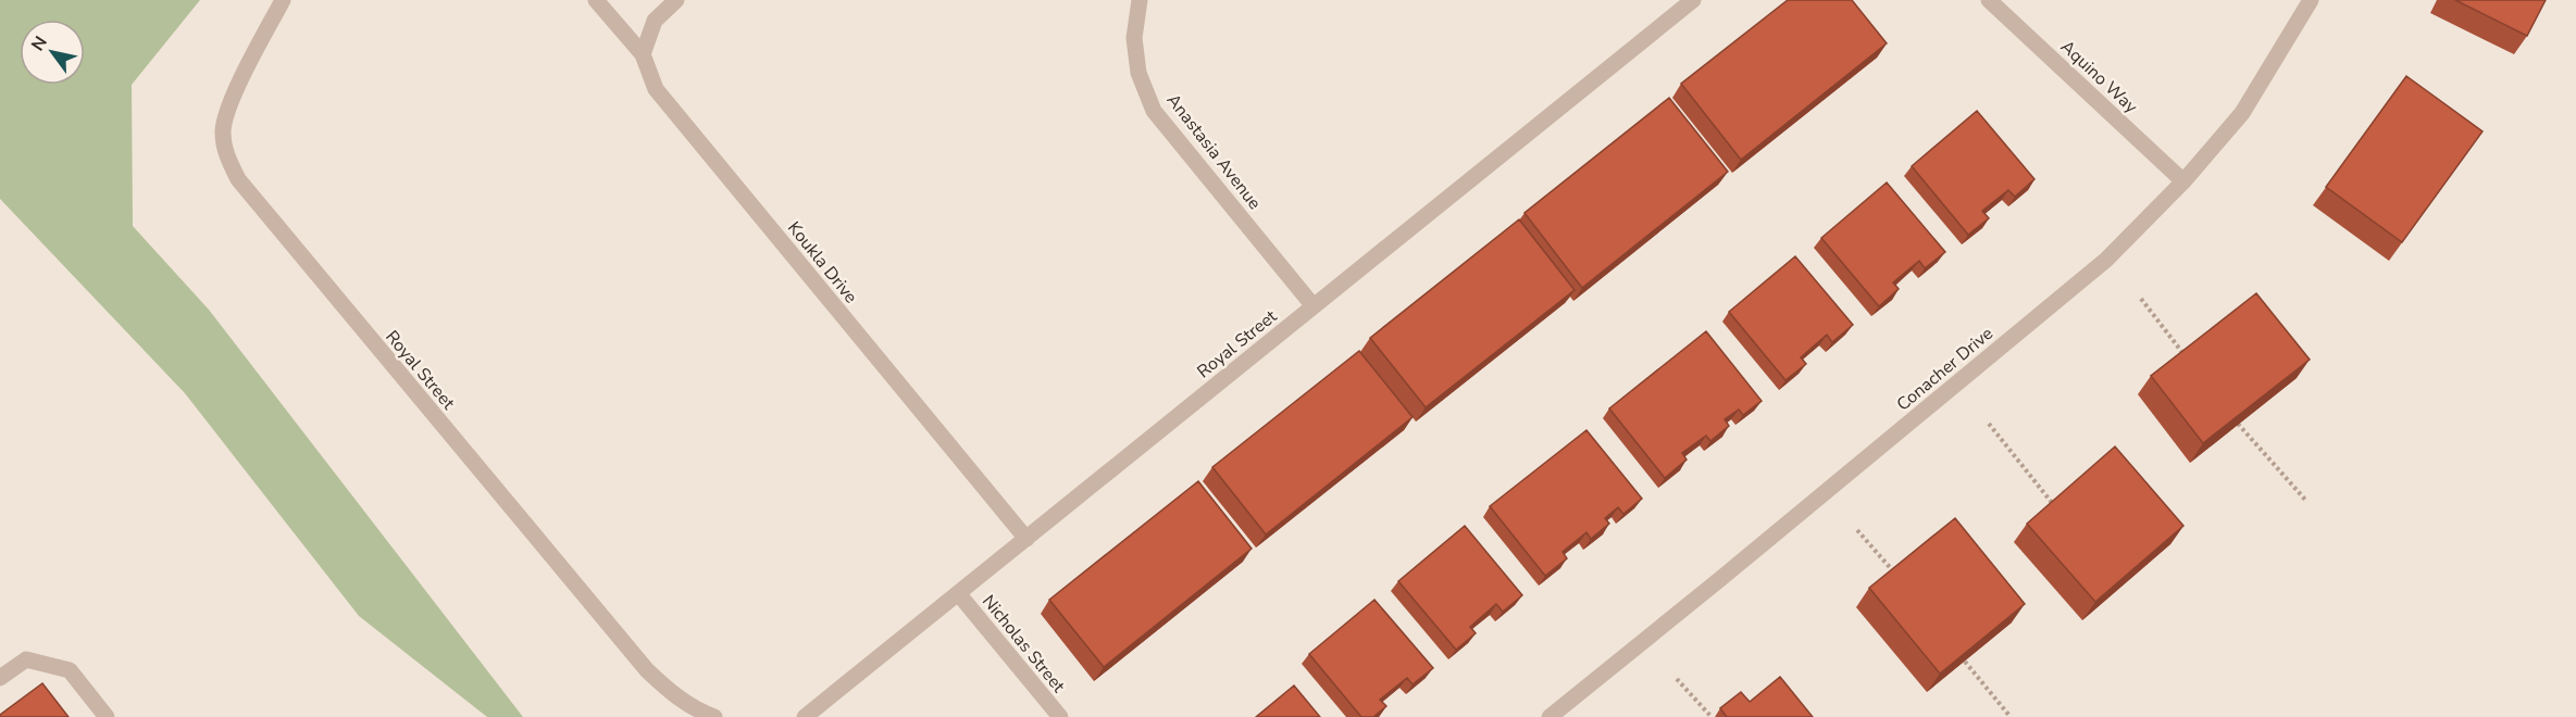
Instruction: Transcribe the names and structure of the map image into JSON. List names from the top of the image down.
{
  "streets": {
    "street": [
      "Aquino Way",
      "Anastasia Avenue",
      "Koukla Drive",
      "Royal Street",
      "Conacher Drive",
      "Nicholas Street"
    ]
  },
  "crossings": [
    ["Aquino Way", "Conacher Drive"],
    ["Anastasia Avenue", "Royal Street"],
    ["Koukla Drive", "Royal Street"],
    ["Royal Street", "Nicholas Street"]
  ],
  "north": "top left"
}
